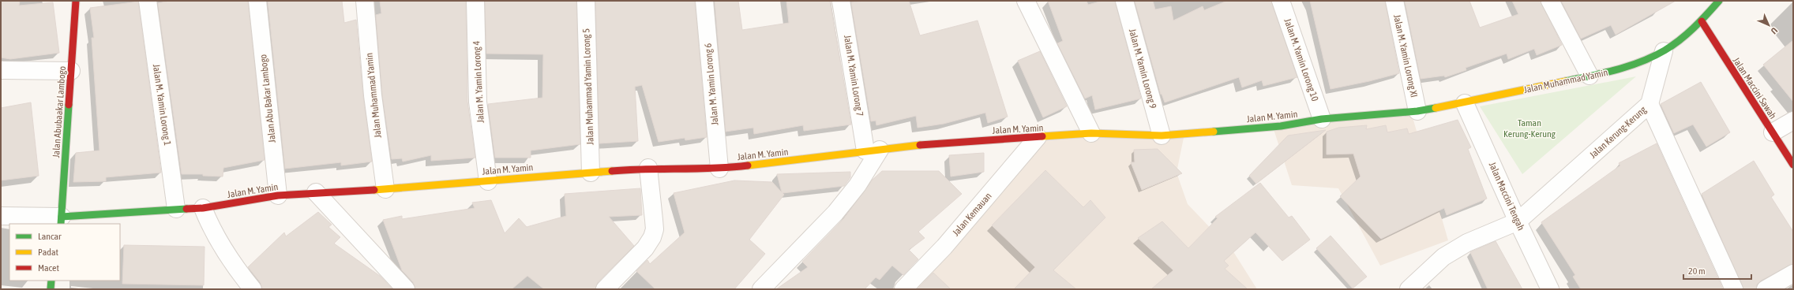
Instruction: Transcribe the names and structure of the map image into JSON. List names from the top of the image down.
{
  "streets": {
    "street": [
      "Jalan M. Yamin Lorong XI",
      "Jalan M. Yamin Lorong 10",
      "Jalan M. Yamin Lorong 9",
      "Jalan M. Yamin Lorong 7",
      "Jalan Muhammad Yamin",
      "Jalan M. Yamin Lorong 4",
      "Jalan M. Yamin Lorong 6",
      "Jalan Muhammad Yamin Lorong 5",
      "Jalan Maccini Sawah",
      "Jalan Abu Bakar Lambogo",
      "Jalan M. Yamin Lorong 1",
      "Jalan Abubaakar Lambogo",
      "Jalan M. Yamin",
      "Jalan Kerung-Kerung",
      "Jalan Maccini Tengah",
      "Jalan Kemauan"
    ]
  },
  "crossings": [
    ["Jalan M. Yamin Lorong XI", "Jalan M. Yamin"],
    ["Jalan M. Yamin Lorong 10", "Jalan M. Yamin"],
    ["Jalan M. Yamin Lorong 9", "Jalan M. Yamin"],
    ["Jalan M. Yamin Lorong 7", "Jalan M. Yamin"],
    ["Jalan Muhammad Yamin", "Jalan M. Yamin"],
    ["Jalan Muhammad Yamin", "Jalan Kerung-Kerung"],
    ["Jalan Muhammad Yamin", "Jalan Maccini Tengah"],
    ["Jalan M. Yamin Lorong 4", "Jalan M. Yamin"],
    ["Jalan M. Yamin Lorong 6", "Jalan M. Yamin"],
    ["Jalan Muhammad Yamin Lorong 5", "Jalan M. Yamin"],
    ["Jalan Abu Bakar Lambogo", "Jalan M. Yamin"],
    ["Jalan M. Yamin Lorong 1", "Jalan M. Yamin"],
    ["Jalan Abubaakar Lambogo", "Jalan M. Yamin"],
    ["Jalan M. Yamin", "Jalan Maccini Tengah"],
    ["Jalan M. Yamin", "Jalan Kemauan"],
    ["Jalan Kerung-Kerung", "Jalan Maccini Tengah"]
  ],
  "parks": ["Taman Kerung-Kerung"],
  "legend": ["Lancar", "Padat", "Macet"],
  "scale_bar": "20 m",
  "north": "bottom right"
}
